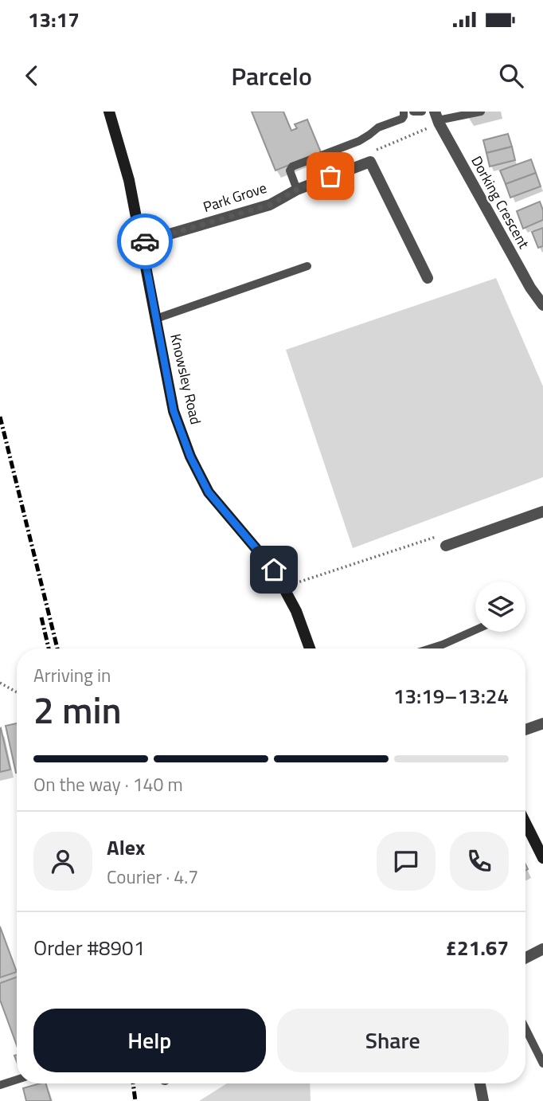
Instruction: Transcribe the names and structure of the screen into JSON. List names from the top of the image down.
{
  "streets": {
    "street": ["Park Grove", "Dorking Crescent", "Knowsley Road"]
  },
  "crossings": [
    ["Park Grove", "Knowsley Road"]
  ],
  "page": {
    "status": "13:17",
    "header": "Parcelo",
    "heading": ["2 min", "Arriving in", "13:19–13:24"],
    "panel": [
      "Alex",
      "Courier · 4.7",
      "Order #8901",
      "£21.67"
    ],
    "bar": "On the way · 140 m",
    "buttons": ["Help", "Share"]
  }
}
